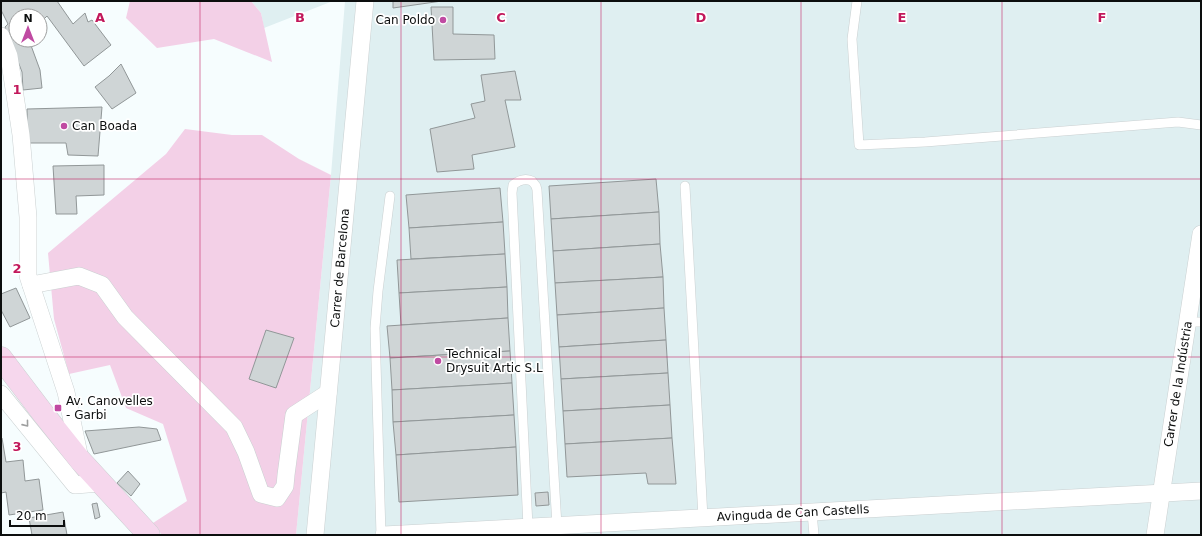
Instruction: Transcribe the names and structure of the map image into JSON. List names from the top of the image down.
{
  "streets": {
    "street": ["Carrer de Barcelona", "Carrer de la Indústria", "Avinguda de Can Castells"]
  },
  "crossings": [
    ["Carrer de la Indústria", "Avinguda de Can Castells"]
  ],
  "places": {
    "other": ["Can Poldo", "Can Boada", "Technical Drysuit Artic S.L"],
    "transit": ["Av. Canovelles - Garbi"]
  },
  "scale_bar": "20 m",
  "north": "top",
  "grid": {
    "columns": [
      "A",
      "B",
      "C",
      "D",
      "E",
      "F"
    ],
    "rows": ["1", "2", "3"]
  }
}
